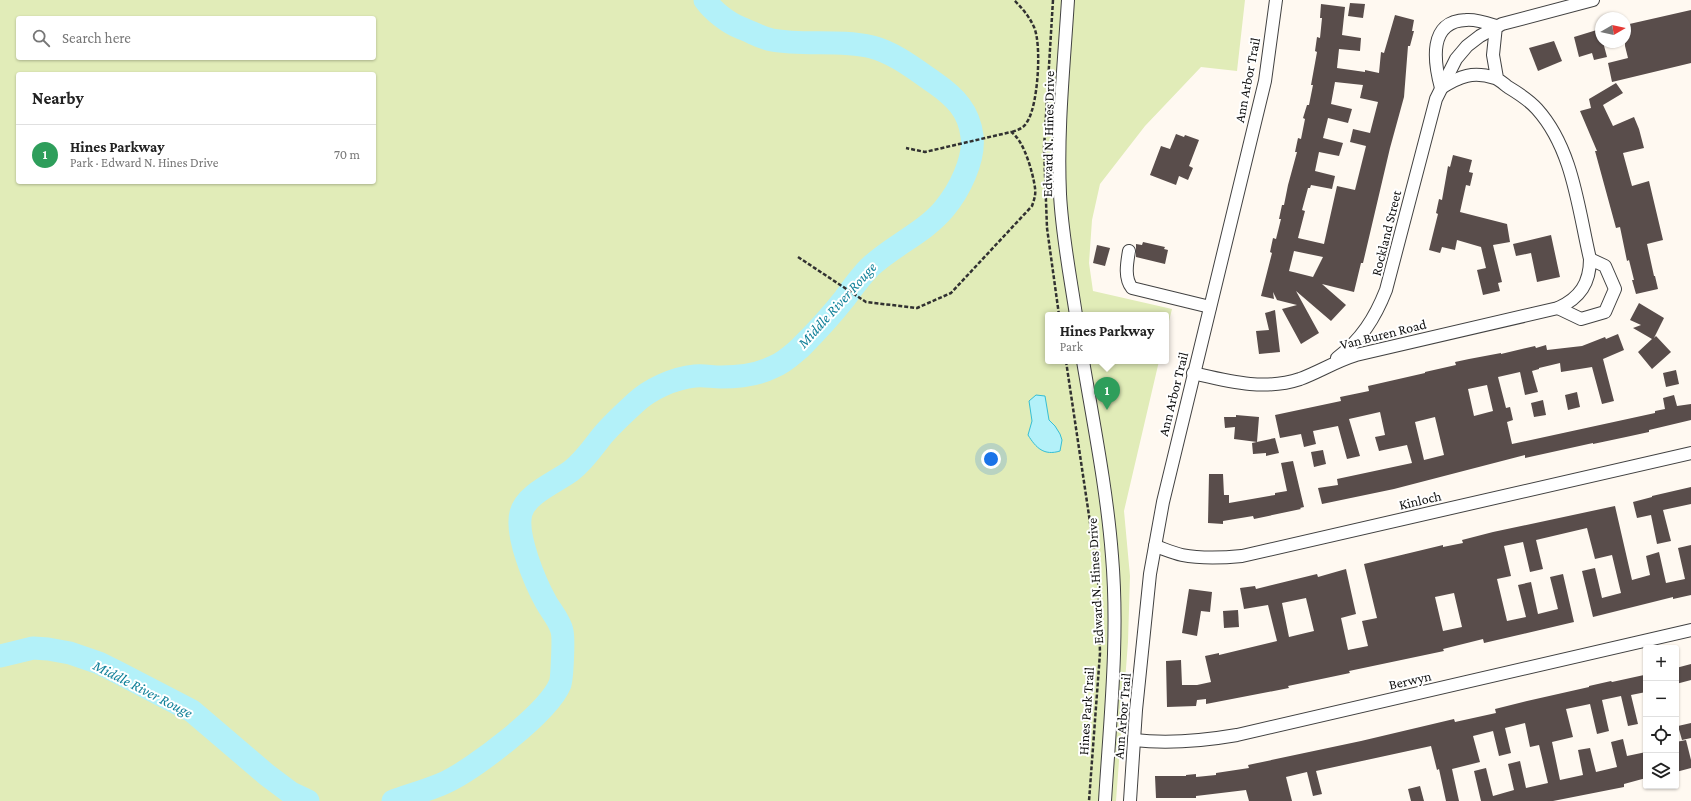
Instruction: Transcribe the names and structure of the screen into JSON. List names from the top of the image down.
{
  "streets": {
    "street": [
      "Ann Arbor Trail",
      "Edward N. Hines Drive",
      "Rockland Street",
      "Van Buren Road",
      "Kinloch",
      "Berwyn"
    ],
    "path": ["Hines Park Trail"]
  },
  "crossings": [
    ["Ann Arbor Trail", "Van Buren Road"],
    ["Ann Arbor Trail", "Kinloch"],
    ["Ann Arbor Trail", "Berwyn"],
    ["Rockland Street", "Van Buren Road"]
  ],
  "water": ["Middle River Rouge"],
  "north": "right",
  "page": {
    "search": "Search here",
    "heading": "Nearby",
    "list": [
      {
        "mark": "1",
        "name": "Hines Parkway",
        "note": "Park · Edward N. Hines Drive",
        "value": "70 m"
      }
    ],
    "popup": ["Hines Parkway", "Park"],
    "pins": "1",
    "map_buttons": ["+", "−"]
  }
}
